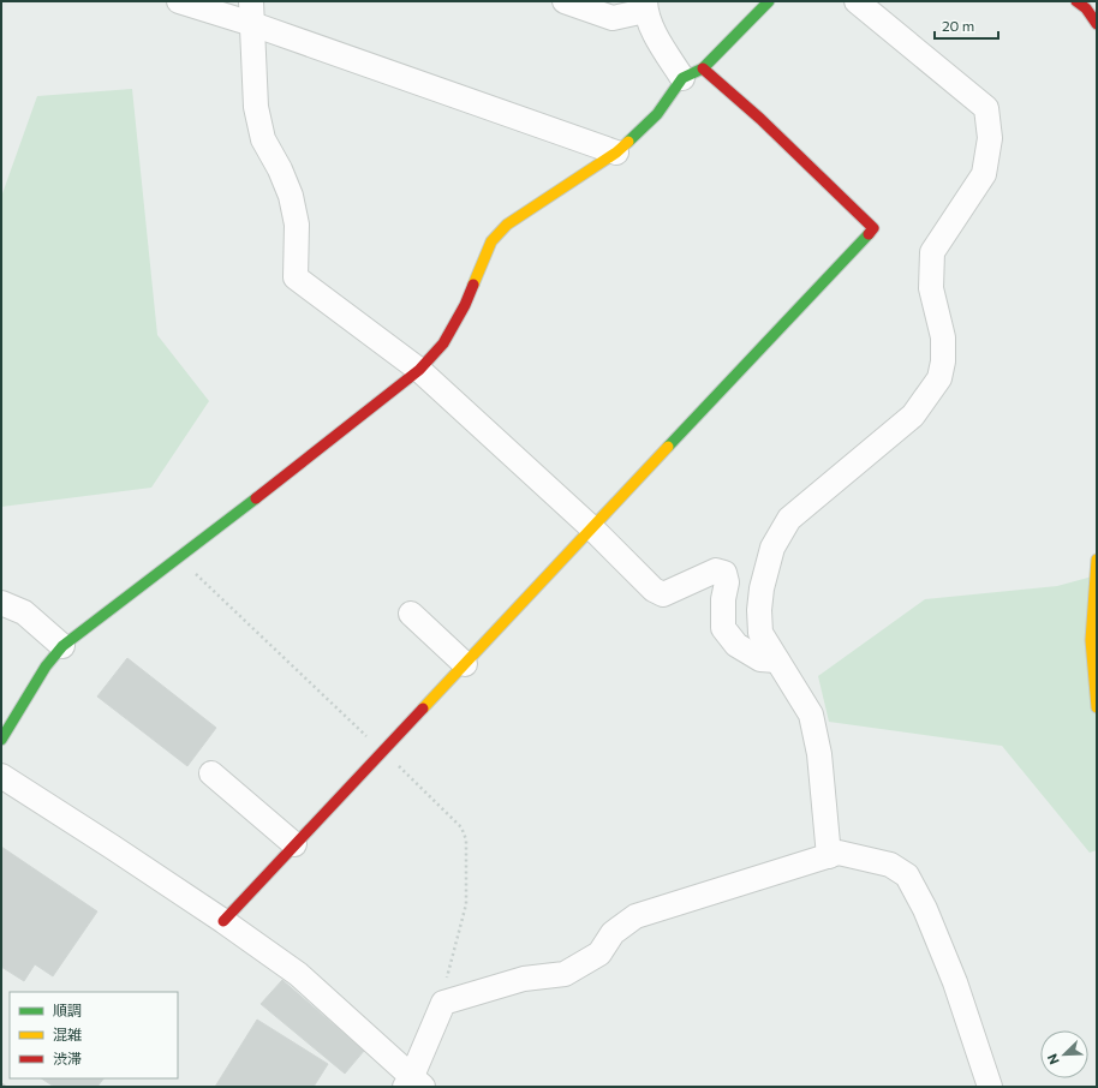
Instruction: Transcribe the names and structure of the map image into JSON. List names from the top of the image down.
{
  "legend": ["順調", "混雑", "渋滞"],
  "scale_bar": "20 m",
  "north": "bottom left"
}
